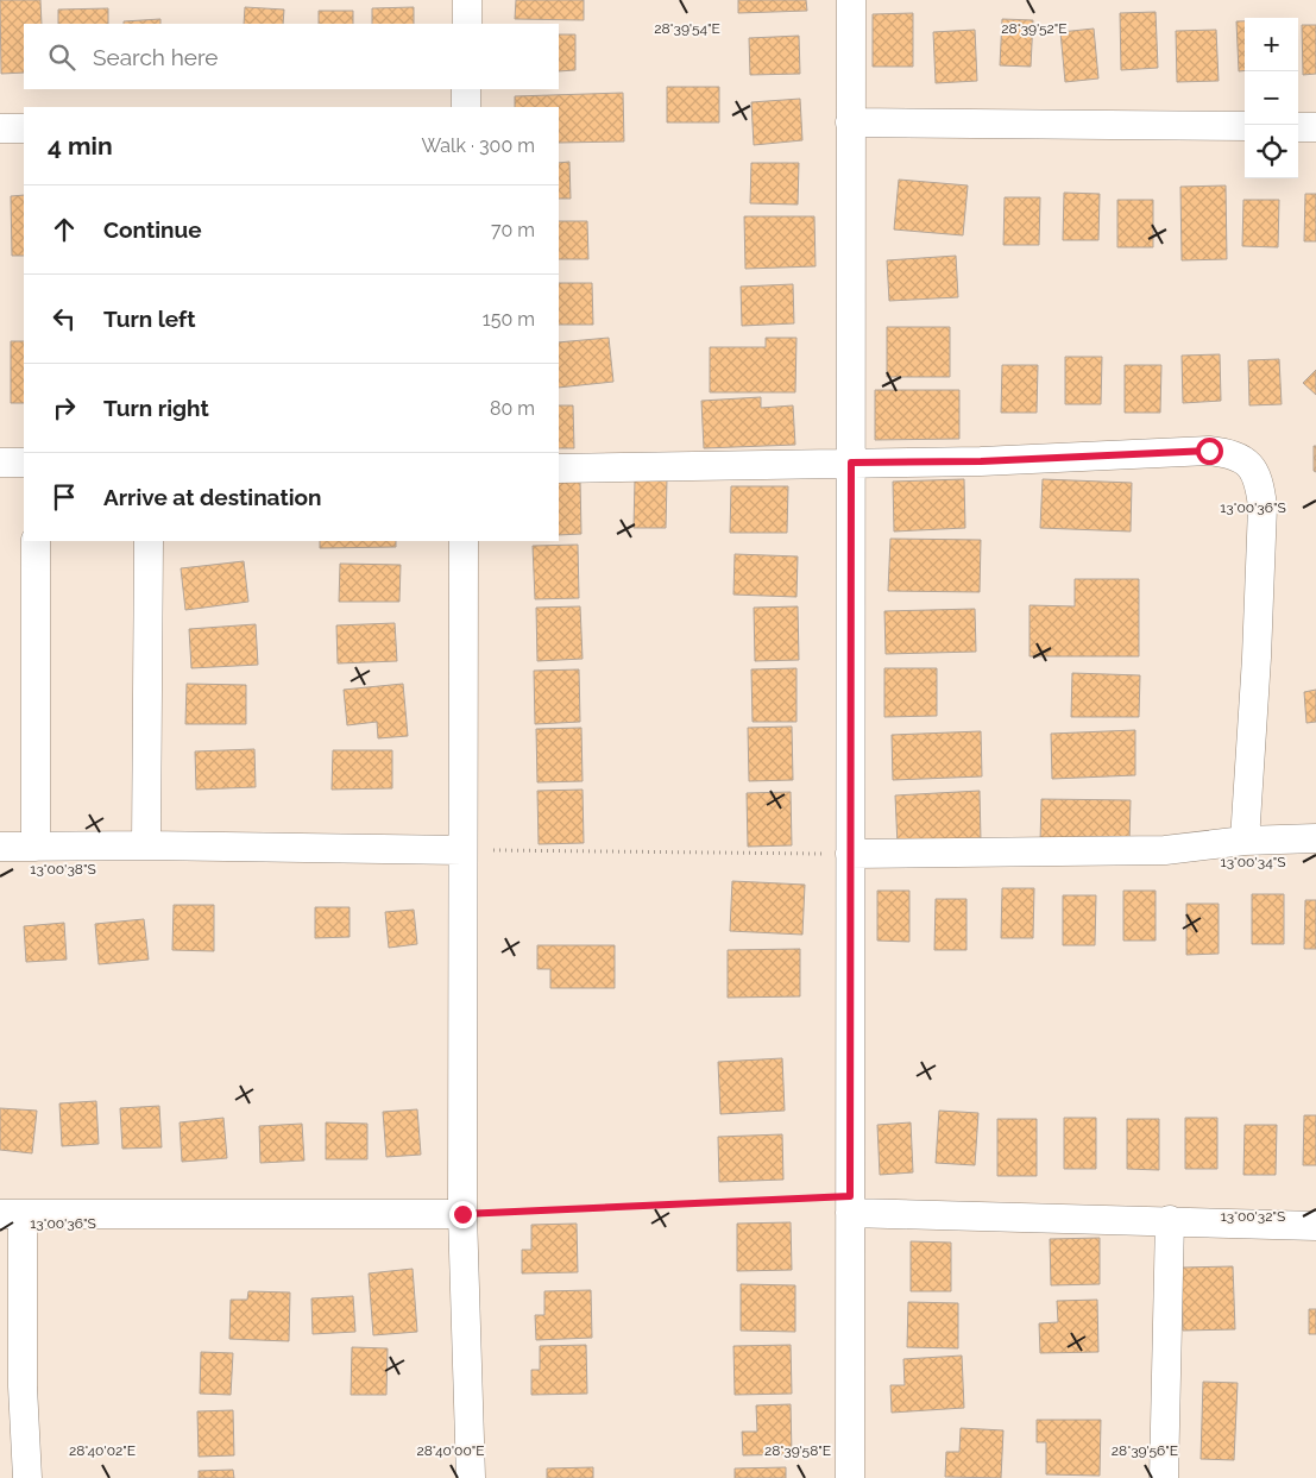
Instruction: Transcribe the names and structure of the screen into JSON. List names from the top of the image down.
{
  "page": {
    "map_buttons": ["+", "−"],
    "search": "Search here",
    "heading": ["4 min", "Walk · 300 m"],
    "list": [
      ["Continue", "70 m"],
      ["Turn left", "150 m"],
      ["Turn right", "80 m"],
      "Arrive at destination"
    ]
  },
  "coordinates": [
    "28°39'54\"E",
    "28°39'52\"E",
    "13°00'36\"S",
    "13°00'34\"S",
    "13°00'38\"S",
    "13°00'32\"S",
    "28°40'02\"E",
    "28°40'00\"E",
    "28°39'58\"E",
    "28°39'56\"E"
  ]
}
